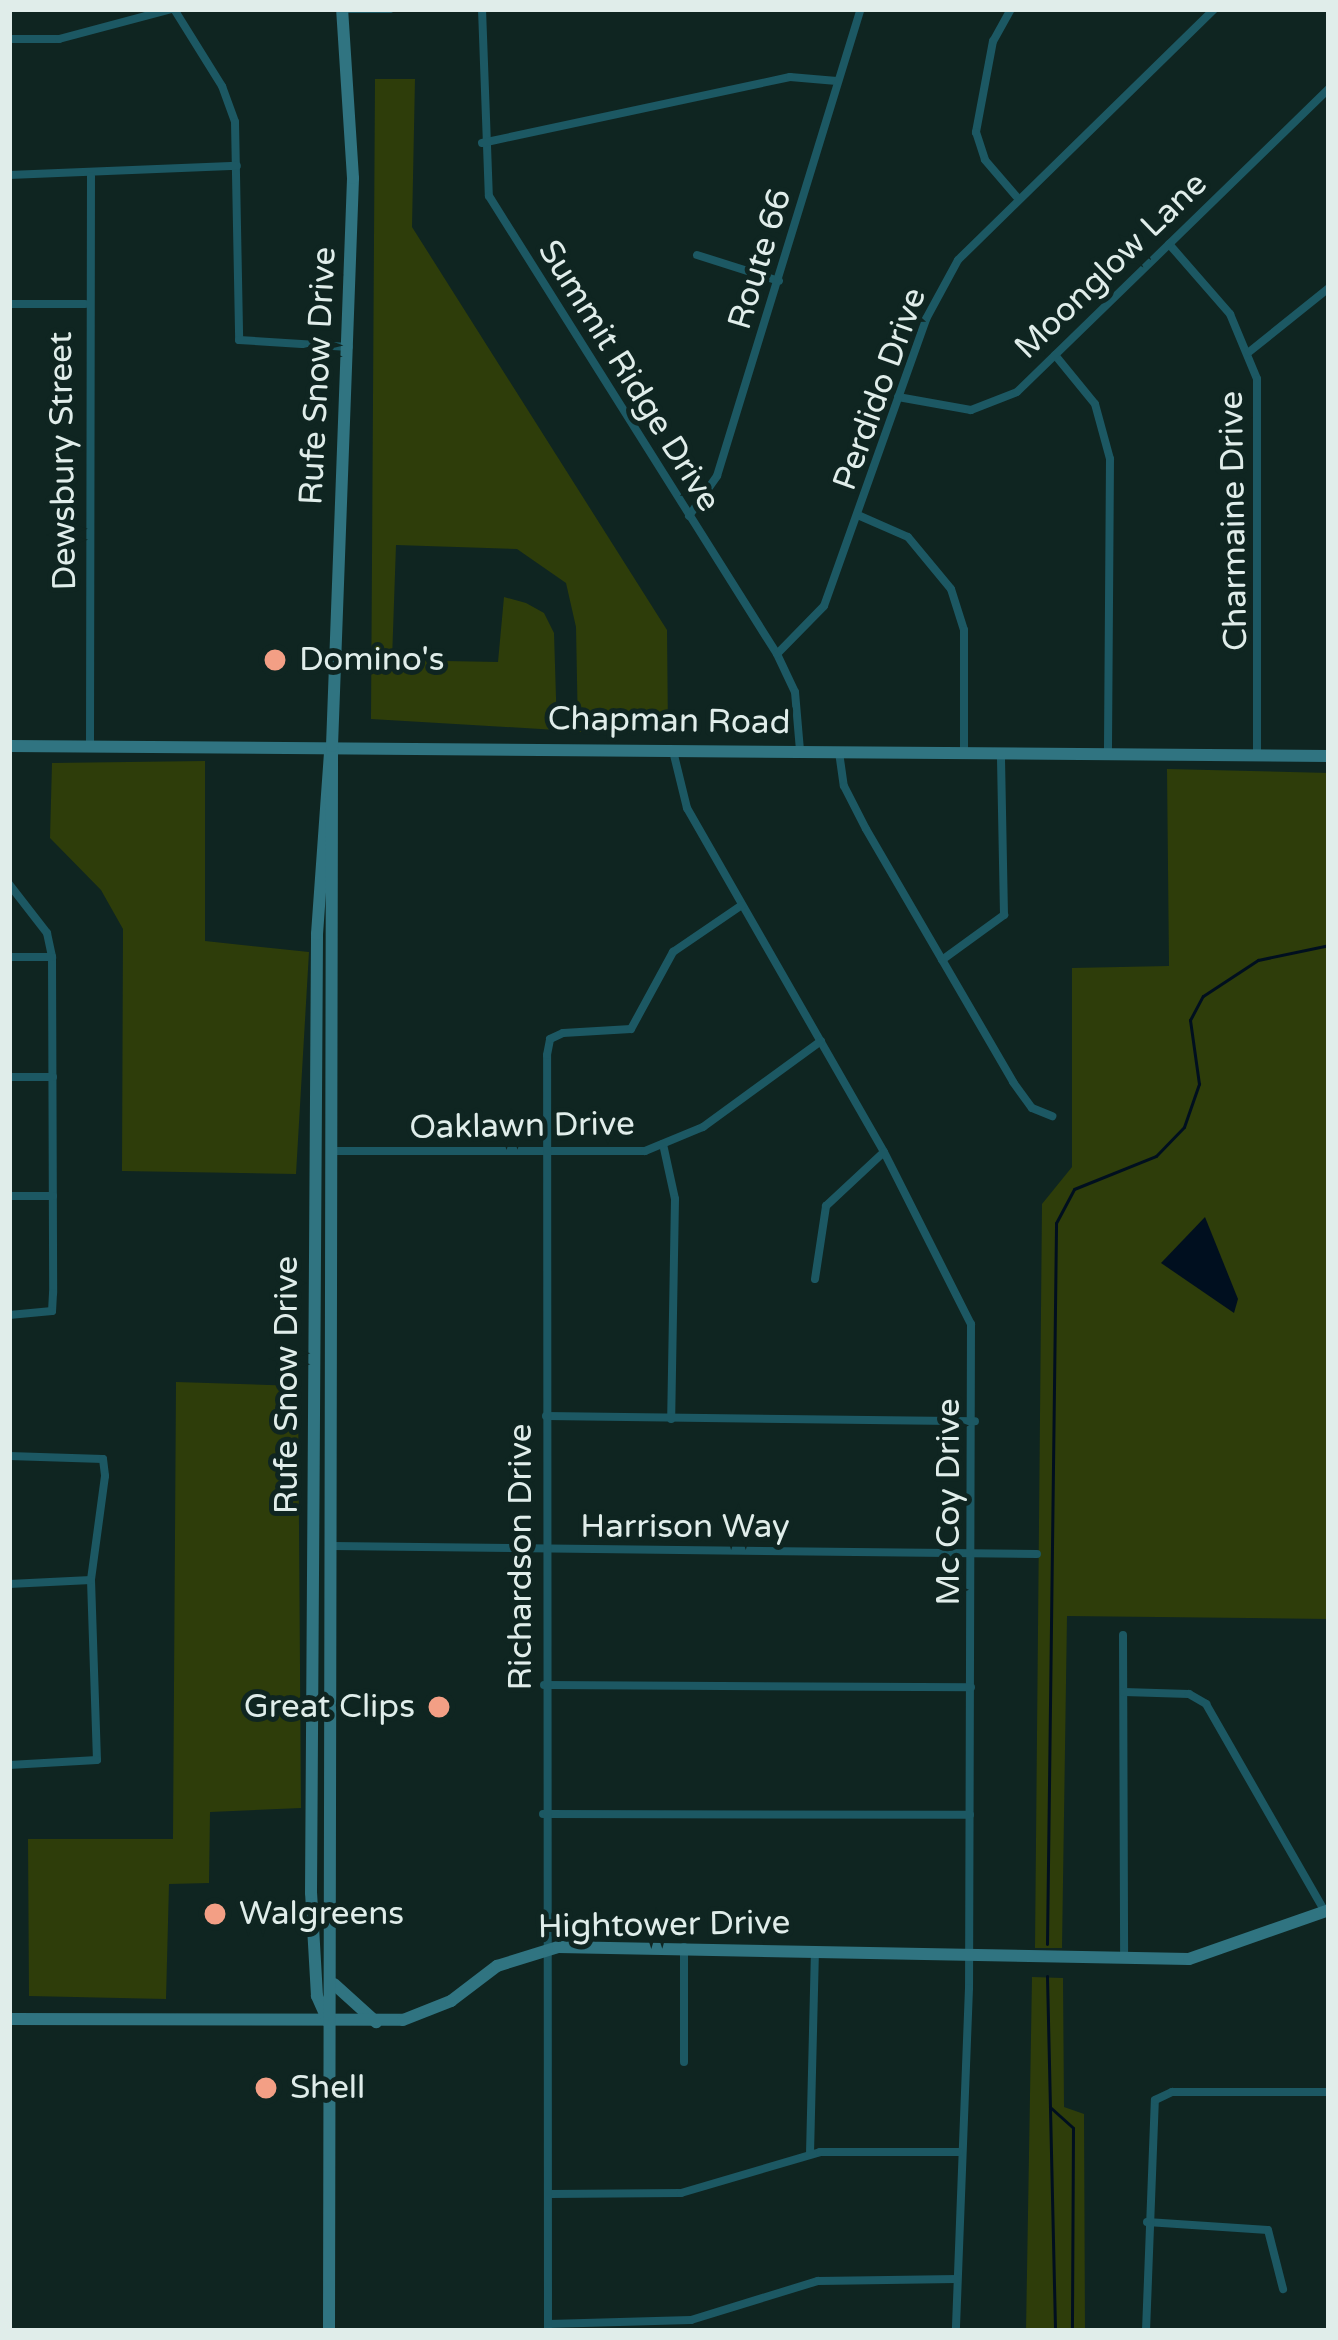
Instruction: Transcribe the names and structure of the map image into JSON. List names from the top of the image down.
{
  "streets": {
    "main road": ["Rufe Snow Drive", "Chapman Road", "Hightower Drive"],
    "street": [
      "Route 66",
      "Moonglow Lane",
      "Summit Ridge Drive",
      "Perdido Drive",
      "Dewsbury Street",
      "Charmaine Drive",
      "Oaklawn Drive",
      "Mc Coy Drive",
      "Harrison Way",
      "Richardson Drive"
    ]
  },
  "crossings": [
    ["Route 66", "Summit Ridge Drive"],
    ["Moonglow Lane", "Perdido Drive"],
    ["Moonglow Lane", "Charmaine Drive"],
    ["Rufe Snow Drive", "Chapman Road"],
    ["Rufe Snow Drive", "Oaklawn Drive"],
    ["Rufe Snow Drive", "Harrison Way"],
    ["Rufe Snow Drive", "Hightower Drive"],
    ["Summit Ridge Drive", "Perdido Drive"],
    ["Summit Ridge Drive", "Chapman Road"],
    ["Dewsbury Street", "Chapman Road"],
    ["Charmaine Drive", "Chapman Road"],
    ["Chapman Road", "Mc Coy Drive"],
    ["Oaklawn Drive", "Mc Coy Drive"],
    ["Oaklawn Drive", "Richardson Drive"],
    ["Mc Coy Drive", "Harrison Way"],
    ["Mc Coy Drive", "Richardson Drive"],
    ["Mc Coy Drive", "Hightower Drive"],
    ["Harrison Way", "Richardson Drive"],
    ["Richardson Drive", "Hightower Drive"]
  ],
  "places": [
    "Domino's",
    "Great Clips",
    "Walgreens",
    "Shell"
  ]
}
